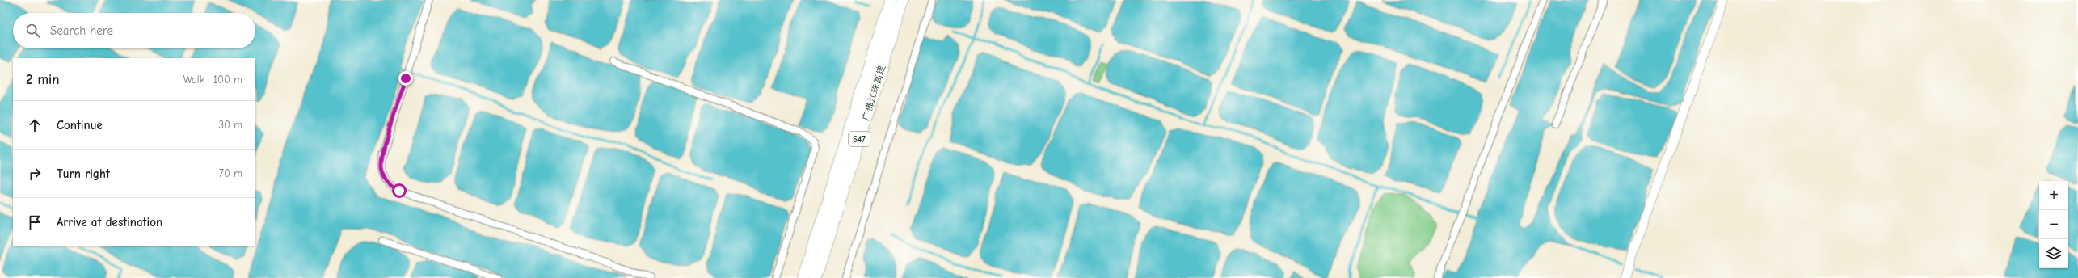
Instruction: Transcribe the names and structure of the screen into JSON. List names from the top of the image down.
{
  "streets": {
    "highway": ["广佛江珠高速", "S47"]
  },
  "page": {
    "search": "Search here",
    "heading": ["2 min", "Walk · 100 m"],
    "list": [
      ["Continue", "30 m"],
      ["Turn right", "70 m"],
      "Arrive at destination"
    ],
    "map_buttons": ["+", "−"]
  }
}
